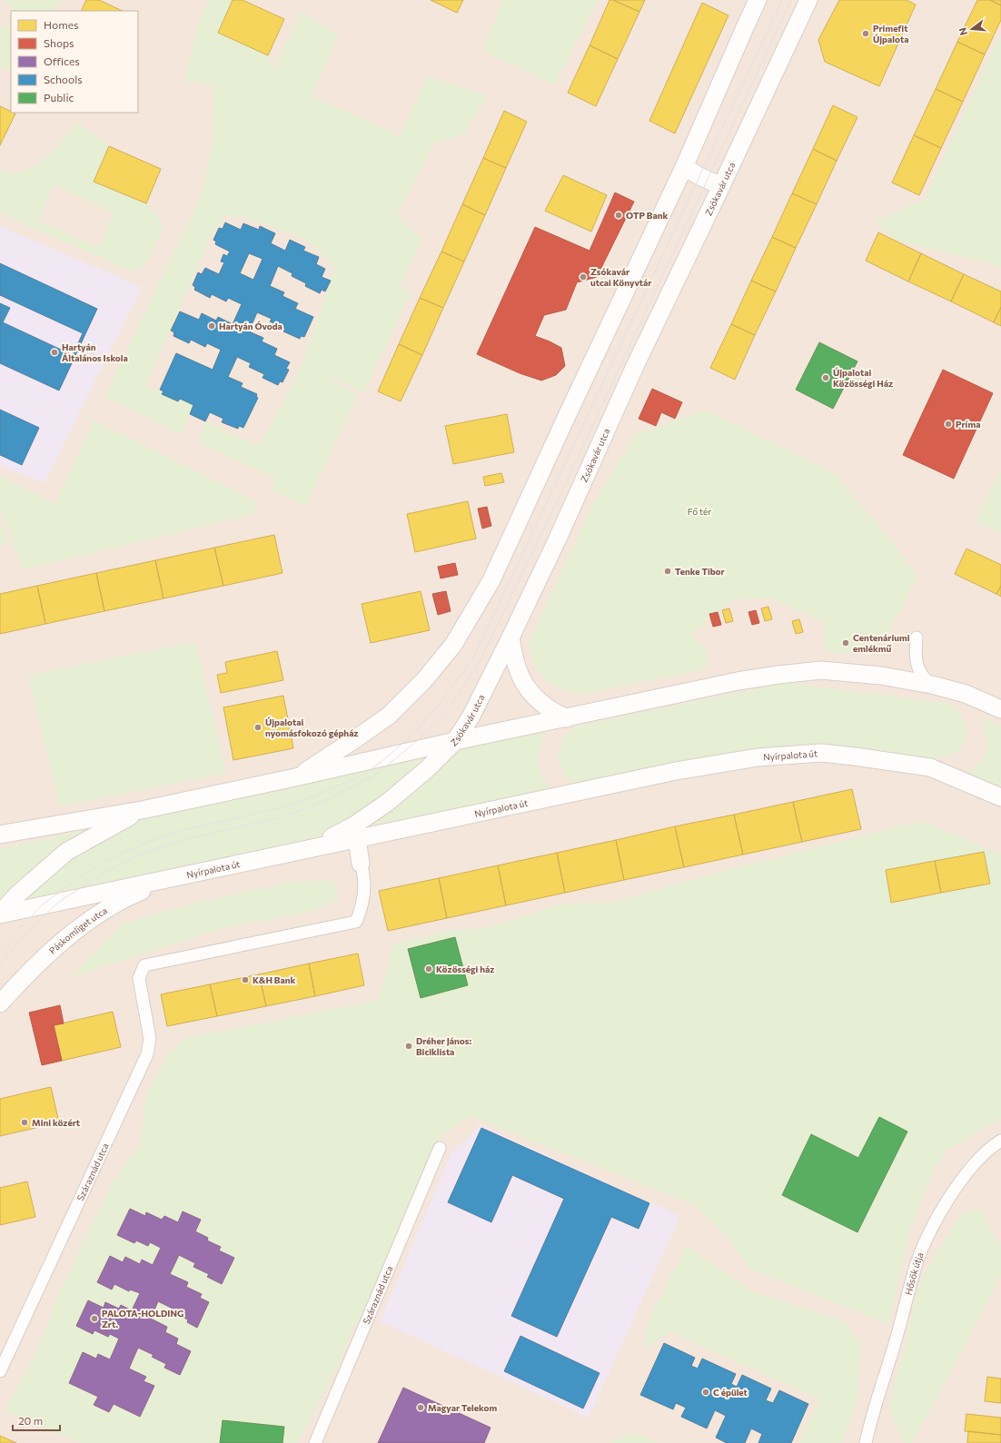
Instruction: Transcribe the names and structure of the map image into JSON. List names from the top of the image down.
{
  "streets": {
    "street": [
      "Zsókavár utca",
      "Nyírpalota út",
      "Páskomliget utca",
      "Száraznád utca",
      "Hősök útja"
    ]
  },
  "crossings": [
    ["Zsókavár utca", "Nyírpalota út"],
    ["Nyírpalota út", "Páskomliget utca"]
  ],
  "parks": ["Fő tér"],
  "places": [
    "Primefit Újpalota",
    "OTP Bank",
    "Zsókavár utcai Könyvtár",
    "Hartyán Óvoda",
    "Hartyán Általános Iskola",
    "Újpalotai Közösségi Ház",
    "Príma",
    "Tenke Tibor",
    "Centenáriumi emlékmű",
    "Újpalotai nyomásfokozó gépház",
    "Közösségi ház",
    "K&H Bank",
    "Dréher János: Biciklista",
    "Mini közért",
    "PALOTA-HOLDING Zrt.",
    "C épület",
    "Magyar Telekom"
  ],
  "legend": [
    "Homes",
    "Shops",
    "Offices",
    "Schools",
    "Public"
  ],
  "scale_bar": "20 m",
  "north": "left"
}
